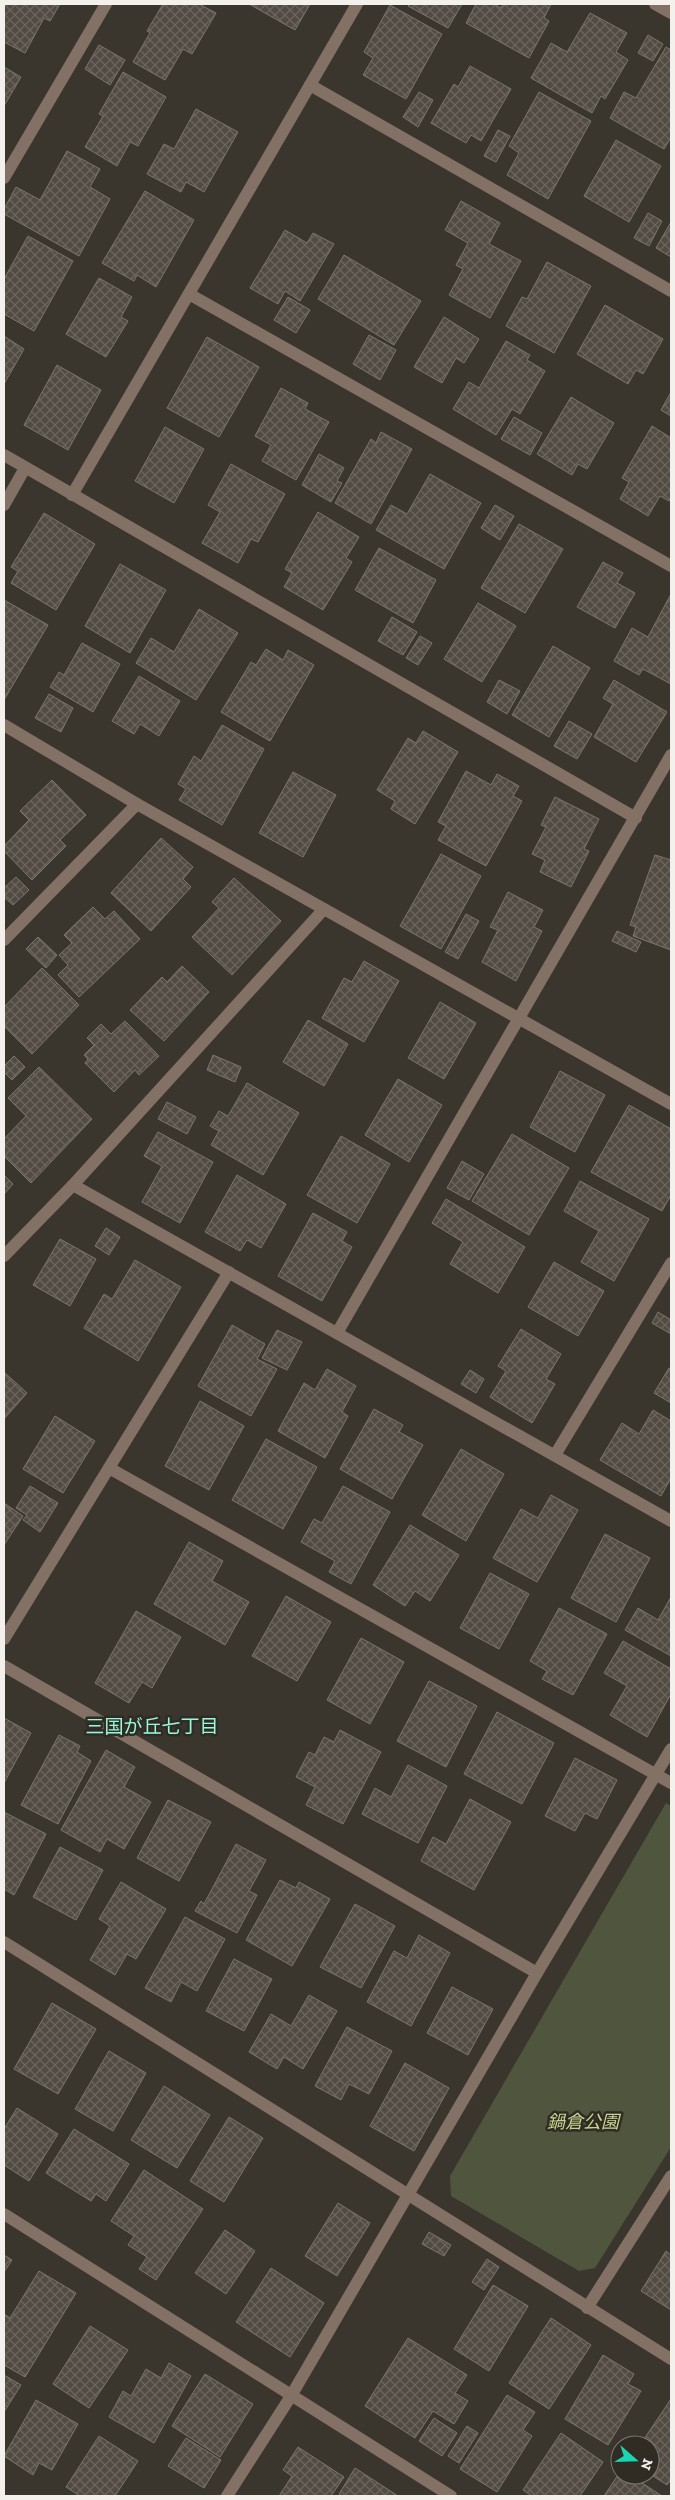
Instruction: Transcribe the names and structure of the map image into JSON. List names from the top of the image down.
{
  "districts": ["三国が丘七丁目"],
  "parks": ["鍋倉公園"],
  "north": "right"
}
